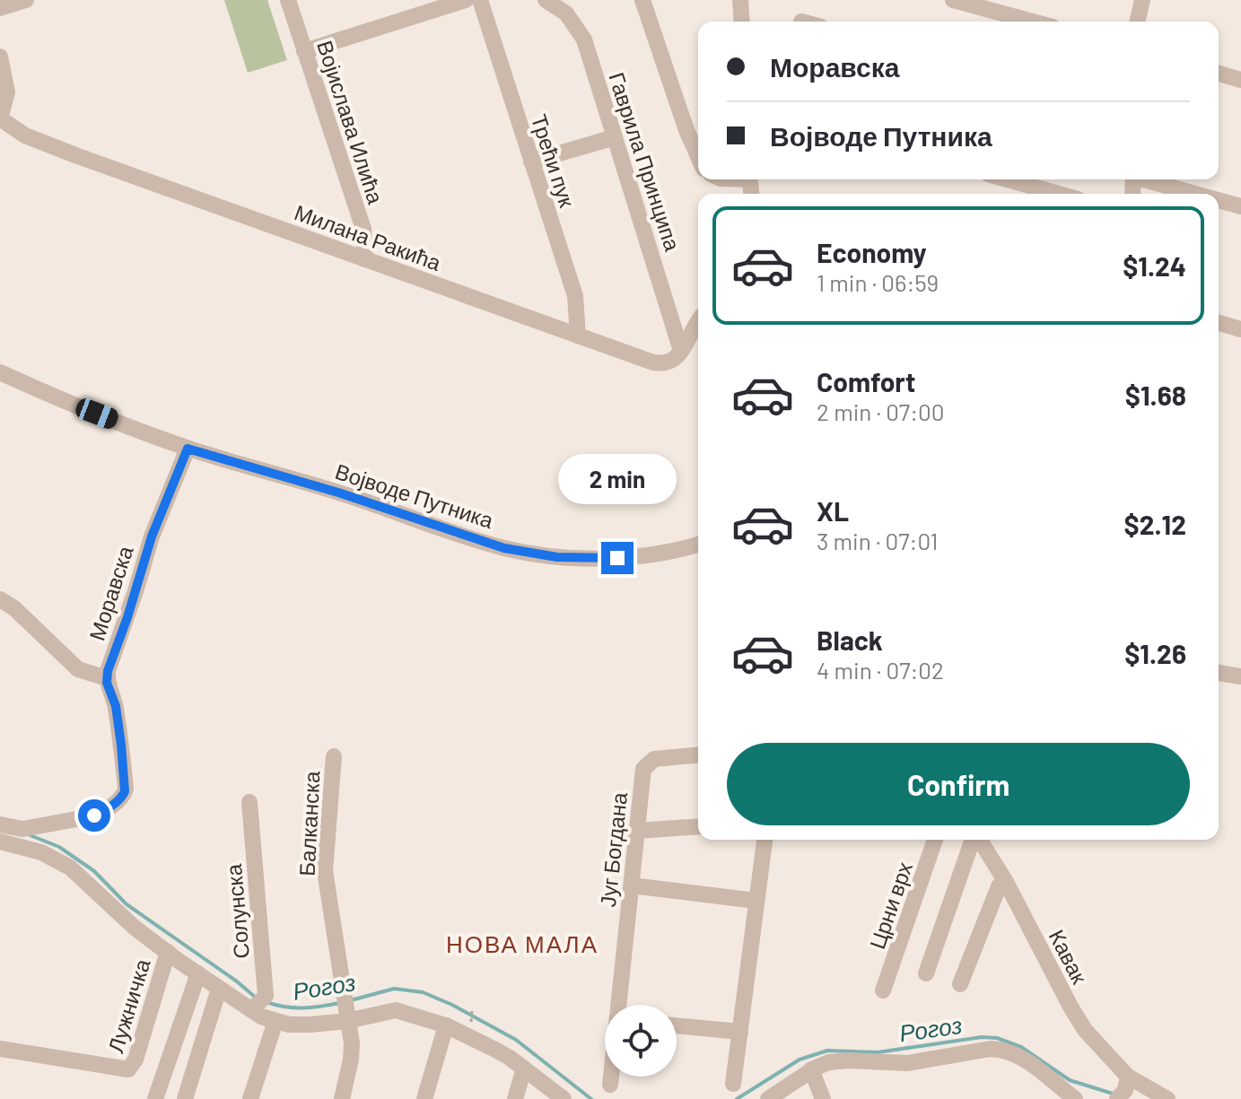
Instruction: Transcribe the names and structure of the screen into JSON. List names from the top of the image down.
{
  "streets": {
    "street": [
      "Војислава Илића",
      "Трећи пук",
      "Гаврила Принципа",
      "Милана Ракића",
      "Војводе Путника",
      "Моравска",
      "Балканска",
      "Југ Богдана",
      "Црни врх",
      "Солунска",
      "Кавак",
      "Лужничка"
    ]
  },
  "crossings": [
    ["Војислава Илића", "Милана Ракића"],
    ["Трећи пук", "Милана Ракића"],
    ["Гаврила Принципа", "Милана Ракића"],
    ["Војводе Путника", "Моравска"]
  ],
  "districts": ["НОВА МАЛА"],
  "water": ["Рогоз"],
  "page": {
    "banner": ["Моравска", "Војводе Путника"],
    "list": [
      {
        "name": "Economy",
        "note": "1 min · 06:59",
        "value": "$1.24"
      },
      {
        "name": "Comfort",
        "note": "2 min · 07:00",
        "value": "$1.68"
      },
      {
        "name": "XL",
        "note": "3 min · 07:01",
        "value": "$2.12"
      },
      {
        "name": "Black",
        "note": "4 min · 07:02",
        "value": "$1.26"
      }
    ],
    "bubble": "2 min",
    "buttons": "Confirm"
  }
}
